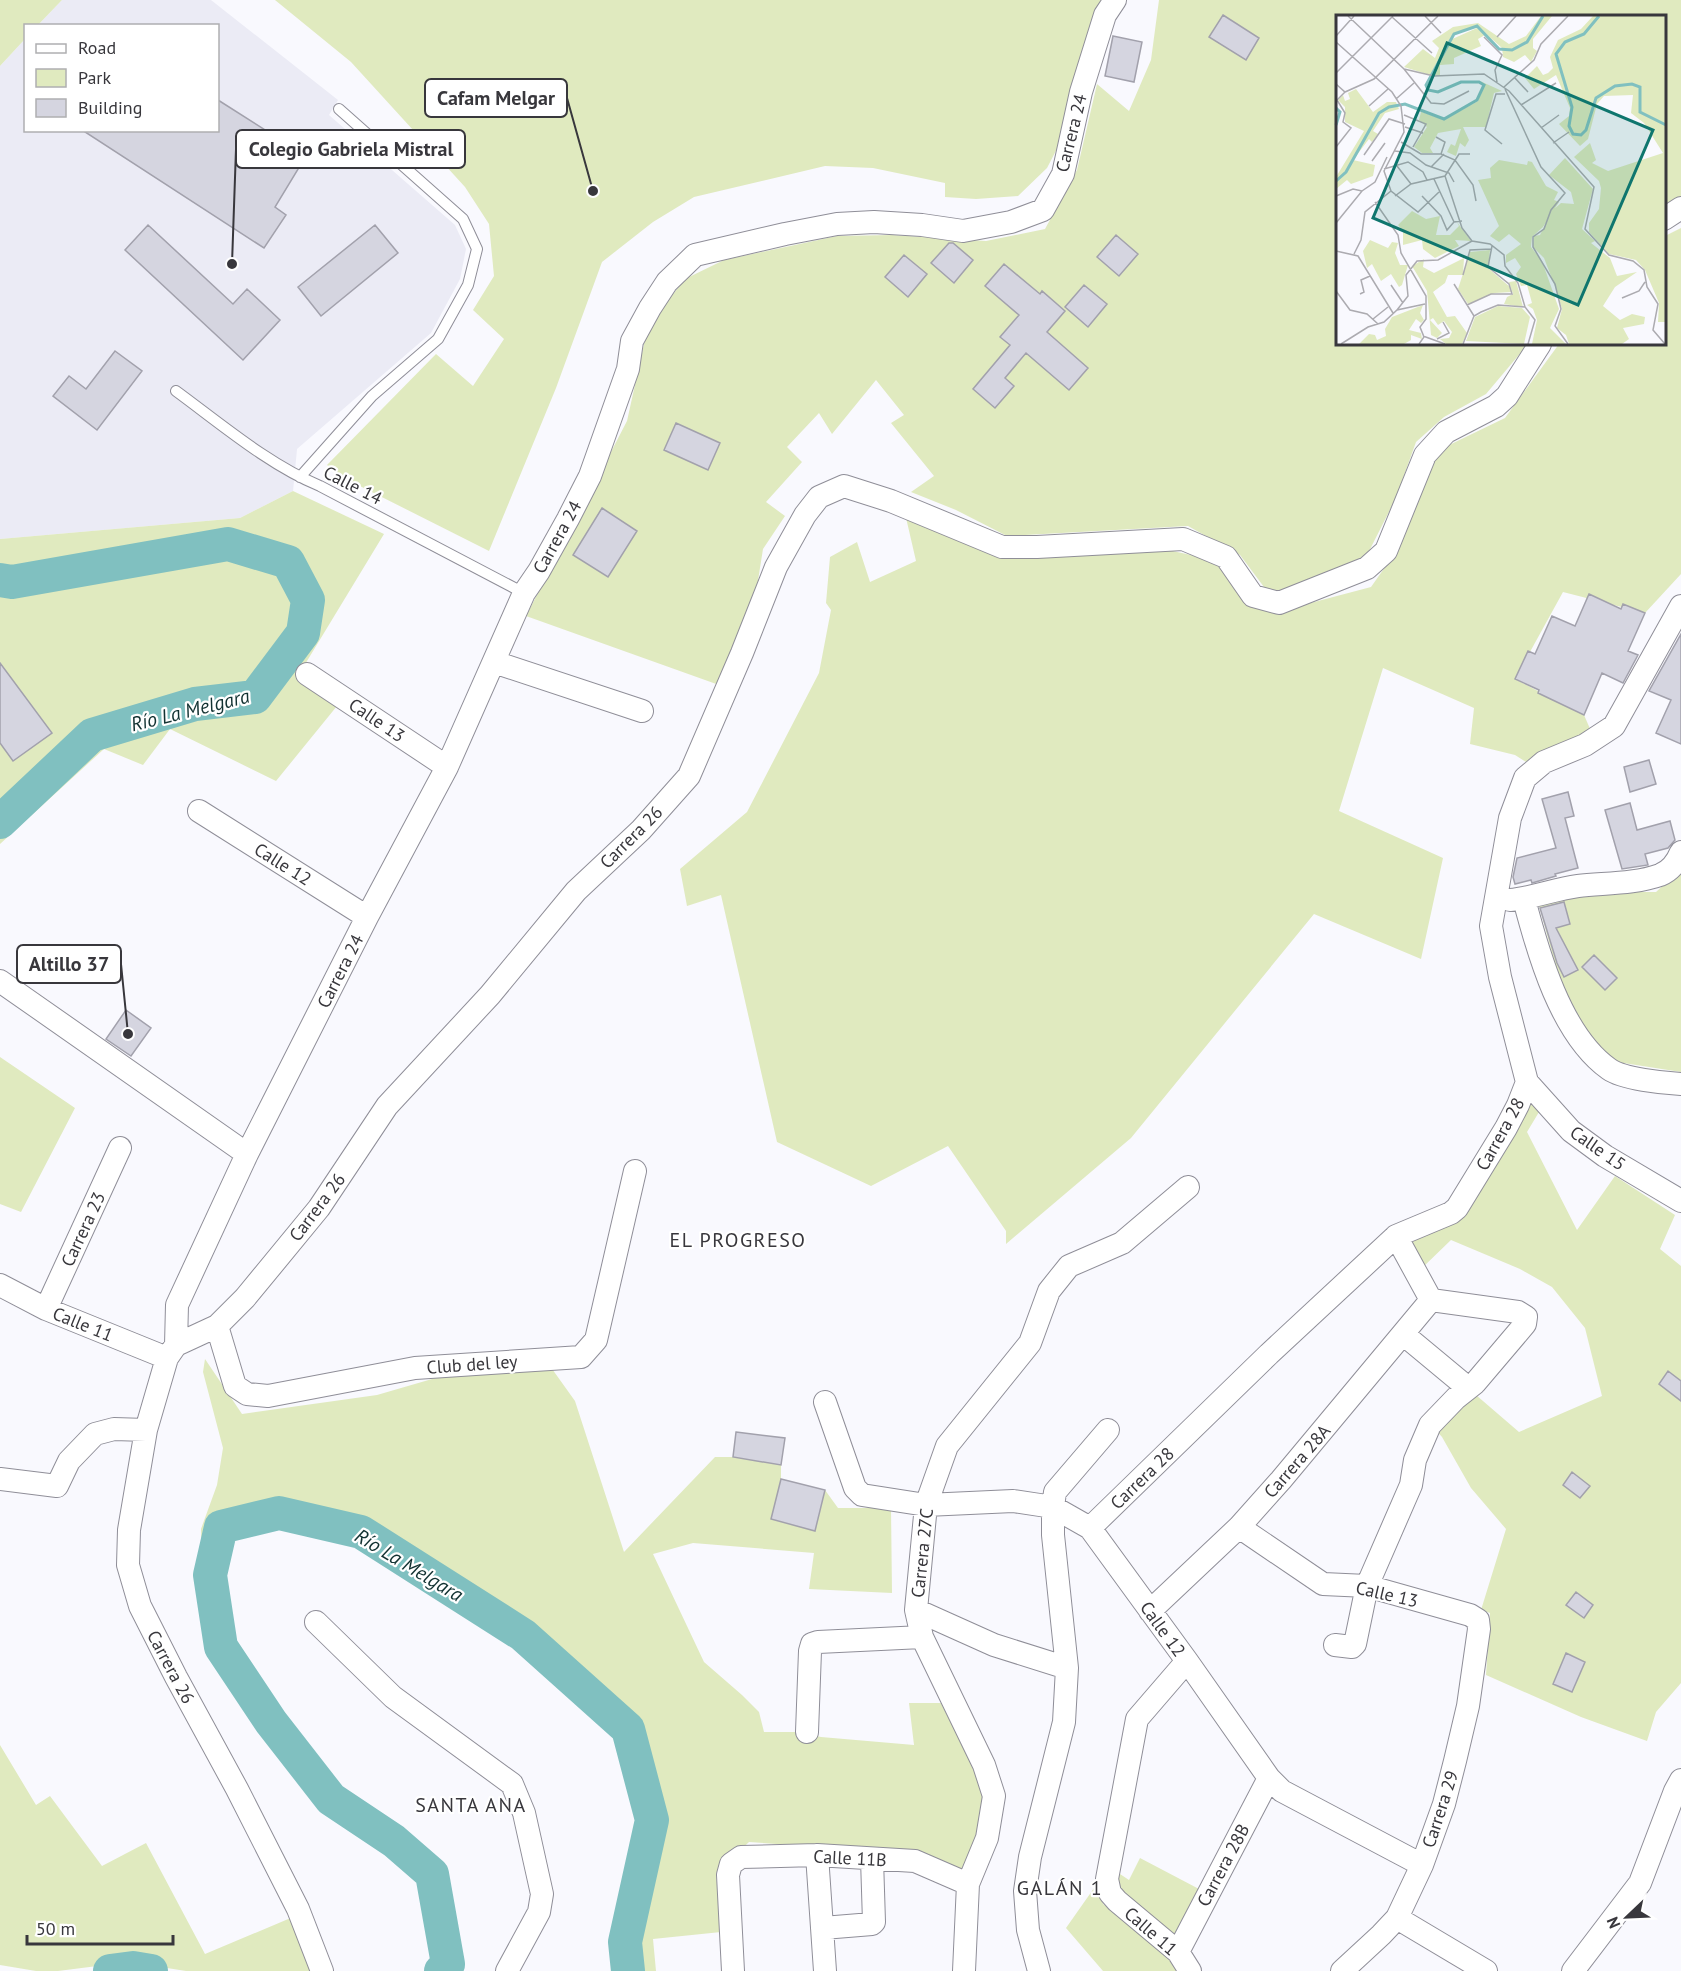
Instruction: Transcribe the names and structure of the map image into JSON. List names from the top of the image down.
{
  "streets": {
    "street": [
      "Carrera 24",
      "Calle 13",
      "Carrera 26",
      "Calle 12",
      "Carrera 28",
      "Calle 15",
      "Carrera 23",
      "Calle 11",
      "Club del ley",
      "Carrera 28A",
      "Carrera 27C",
      "Carrera 29",
      "Calle 11B",
      "Carrera 28B"
    ],
    "lane": ["Calle 14"]
  },
  "crossings": [
    ["Carrera 24", "Calle 14"],
    ["Carrera 24", "Calle 13"],
    ["Carrera 24", "Carrera 26"],
    ["Carrera 24", "Calle 12"],
    ["Carrera 24", "Calle 11"],
    ["Calle 13", "Carrera 28A"],
    ["Calle 13", "Carrera 29"],
    ["Carrera 26", "Calle 11"],
    ["Carrera 26", "Club del ley"],
    ["Calle 12", "Carrera 28"],
    ["Calle 12", "Calle 11"],
    ["Calle 12", "Carrera 28A"],
    ["Calle 12", "Carrera 27C"],
    ["Calle 12", "Carrera 29"],
    ["Calle 12", "Carrera 28B"],
    ["Carrera 28", "Calle 15"],
    ["Carrera 23", "Calle 11"],
    ["Calle 11", "Carrera 28B"],
    ["Carrera 27C", "Calle 11B"]
  ],
  "districts": ["EL PROGRESO", "SANTA ANA", "GALÁN 1"],
  "water": ["Río La Melgara"],
  "places": ["Cafam Melgar", "Colegio Gabriela Mistral", "Altillo 37"],
  "legend": ["Road", "Park", "Building"],
  "scale_bar": "50 m",
  "north": "bottom left"
}
